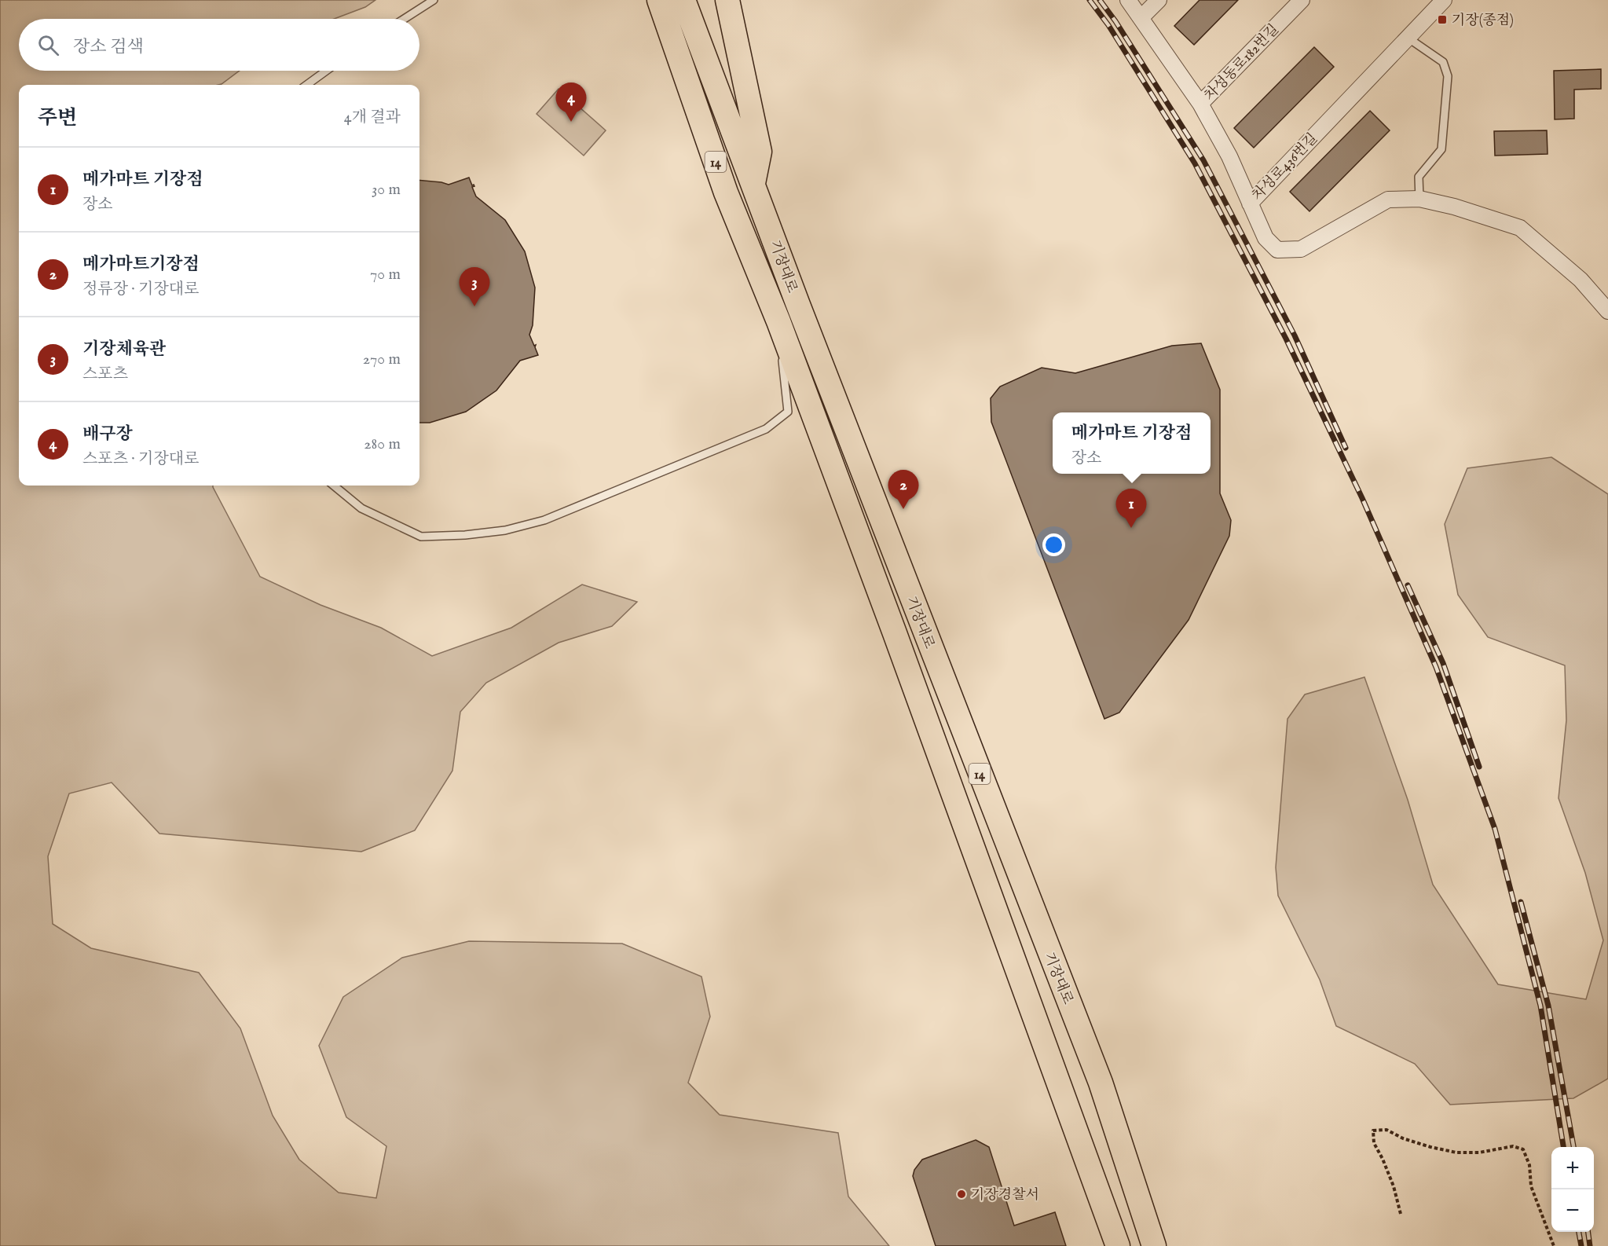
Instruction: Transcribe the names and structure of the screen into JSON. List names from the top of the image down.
{
  "streets": {
    "main road": ["14", "기장대로"],
    "street": ["차성동로182번길", "차성로436번길"]
  },
  "crossings": [
    ["차성동로182번길", "차성로436번길"]
  ],
  "places": {
    "transit": ["기장(종점)"],
    "other": ["기장경찰서"]
  },
  "page": {
    "search": "장소 검색",
    "pins": [
      "4",
      "3",
      "2",
      "1"
    ],
    "heading": ["주변", "4개 결과"],
    "list": [
      {
        "mark": "1",
        "name": "메가마트 기장점",
        "note": "장소",
        "value": "30 m"
      },
      {
        "mark": "2",
        "name": "메가마트기장점",
        "note": "정류장 · 기장대로",
        "value": "70 m"
      },
      {
        "mark": "3",
        "name": "기장체육관",
        "note": "스포츠",
        "value": "270 m"
      },
      {
        "mark": "4",
        "name": "배구장",
        "note": "스포츠 · 기장대로",
        "value": "280 m"
      }
    ],
    "popup": ["메가마트 기장점", "장소"],
    "map_buttons": ["+", "−"]
  }
}
